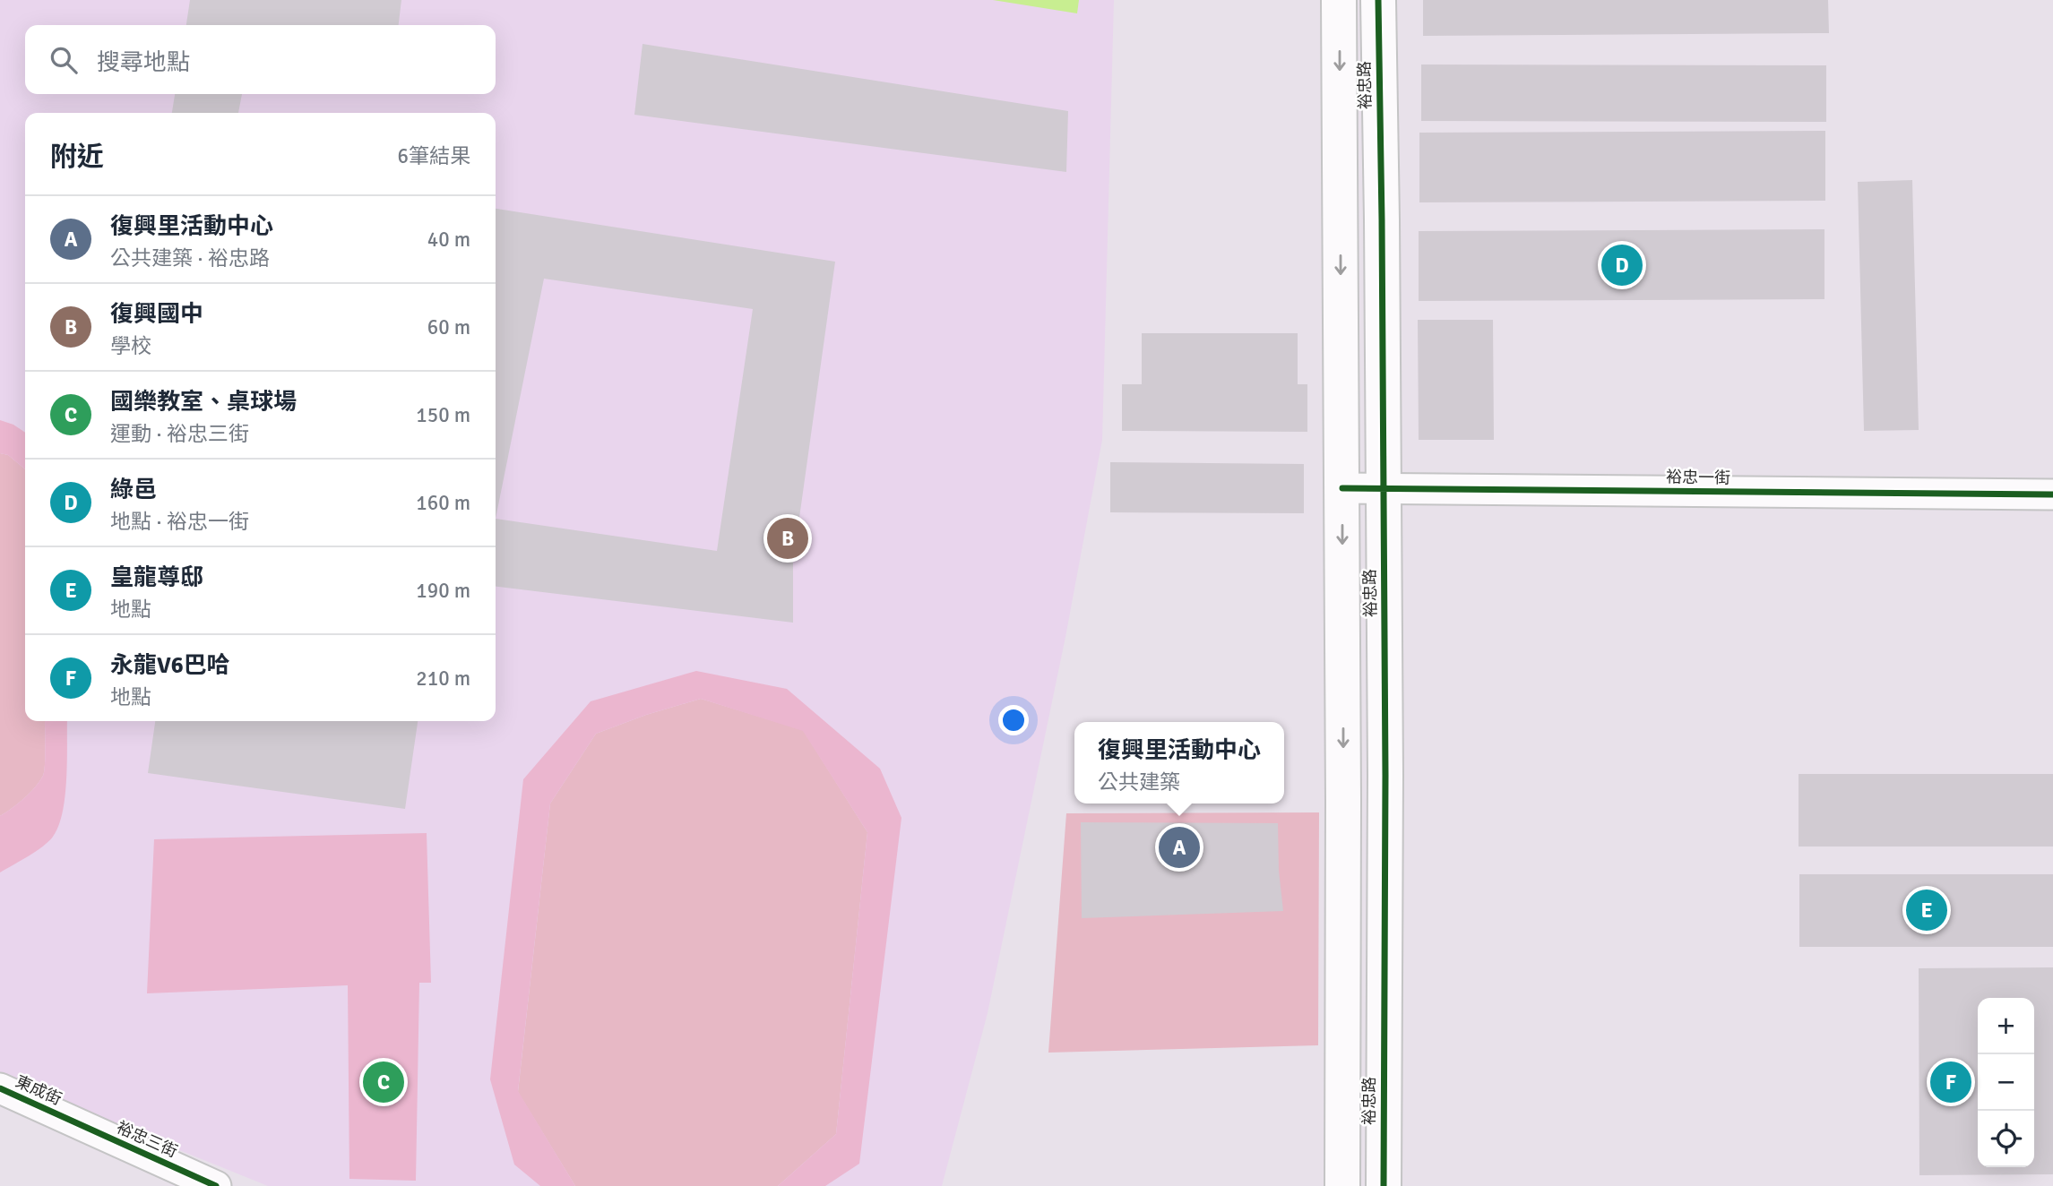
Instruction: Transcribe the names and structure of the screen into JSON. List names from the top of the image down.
{
  "streets": {
    "street": [
      "裕忠路",
      "裕忠一街",
      "東成街",
      "裕忠三街"
    ]
  },
  "crossings": [
    ["裕忠路", "裕忠一街"],
    ["東成街", "裕忠三街"]
  ],
  "page": {
    "search": "搜尋地點",
    "heading": ["附近", "6筆結果"],
    "list": [
      {
        "mark": "A",
        "name": "復興里活動中心",
        "note": "公共建築 · 裕忠路",
        "value": "40 m"
      },
      {
        "mark": "B",
        "name": "復興國中",
        "note": "學校",
        "value": "60 m"
      },
      {
        "mark": "C",
        "name": "國樂教室、桌球場",
        "note": "運動 · 裕忠三街",
        "value": "150 m"
      },
      {
        "mark": "D",
        "name": "綠邑",
        "note": "地點 · 裕忠一街",
        "value": "160 m"
      },
      {
        "mark": "E",
        "name": "皇龍尊邸",
        "note": "地點",
        "value": "190 m"
      },
      {
        "mark": "F",
        "name": "永龍V6巴哈",
        "note": "地點",
        "value": "210 m"
      }
    ],
    "pins": [
      "D",
      "B",
      "A",
      "E",
      "C",
      "F"
    ],
    "popup": ["復興里活動中心", "公共建築"],
    "map_buttons": ["+", "−"]
  }
}
